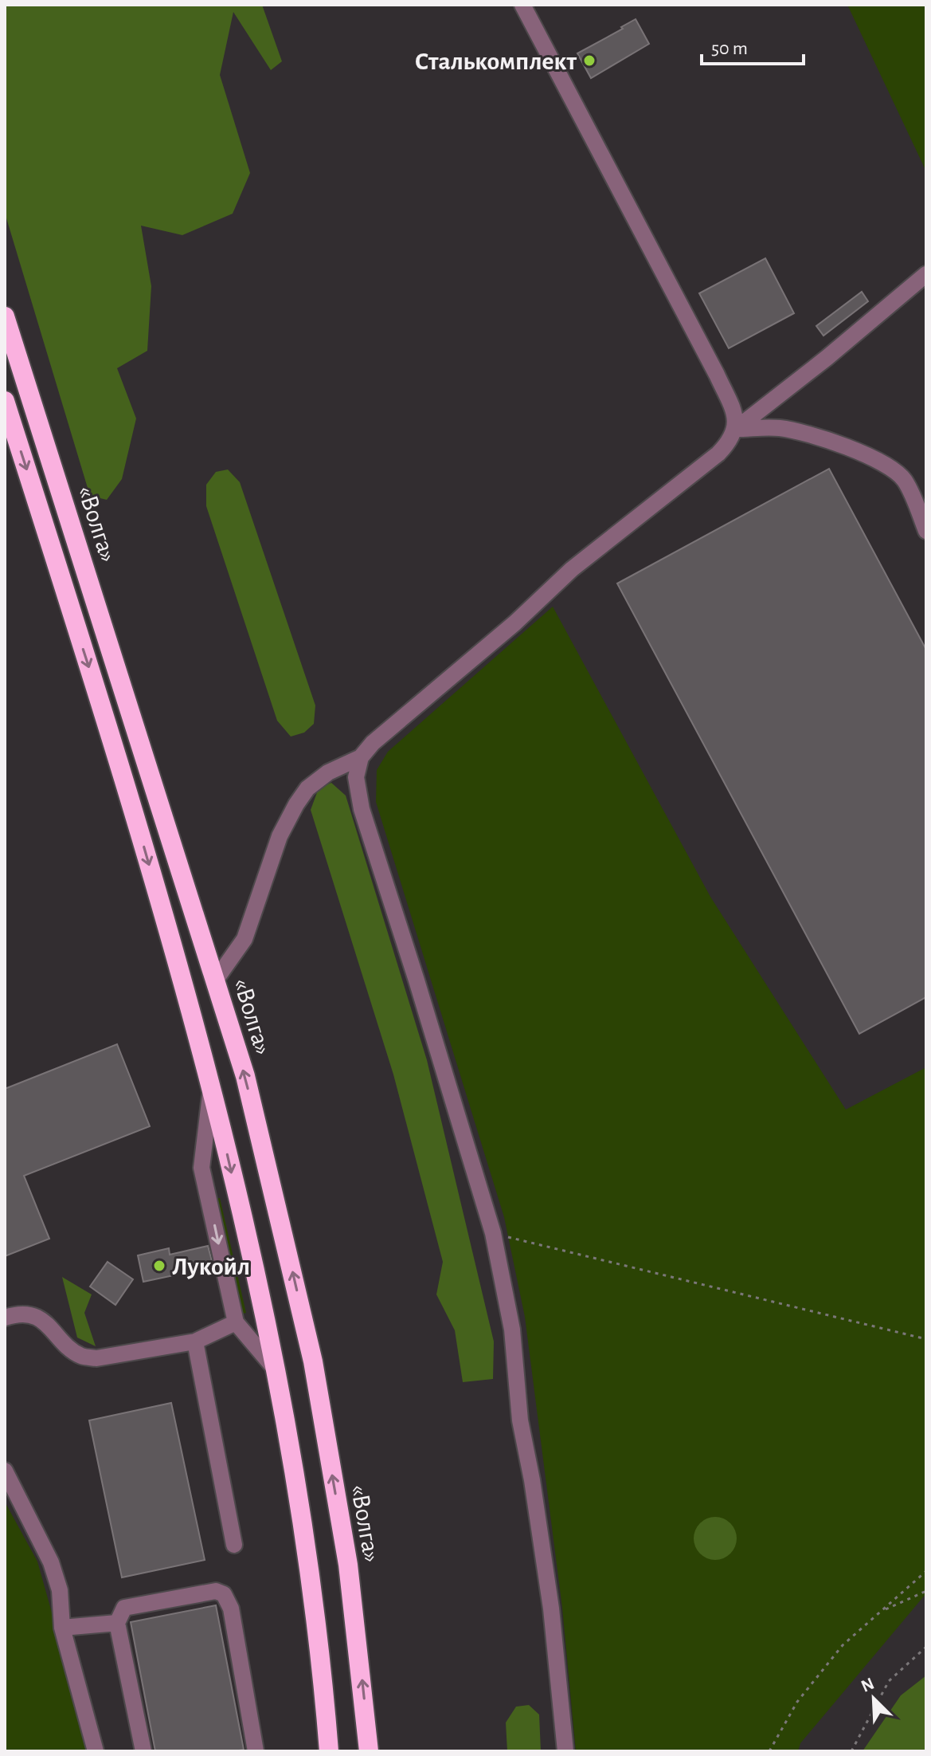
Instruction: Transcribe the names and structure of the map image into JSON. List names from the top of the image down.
{
  "streets": {
    "highway": ["«Волга»"]
  },
  "places": ["Сталькомплект", "Лукойл"],
  "scale_bar": "50 m",
  "north": "top left"
}
